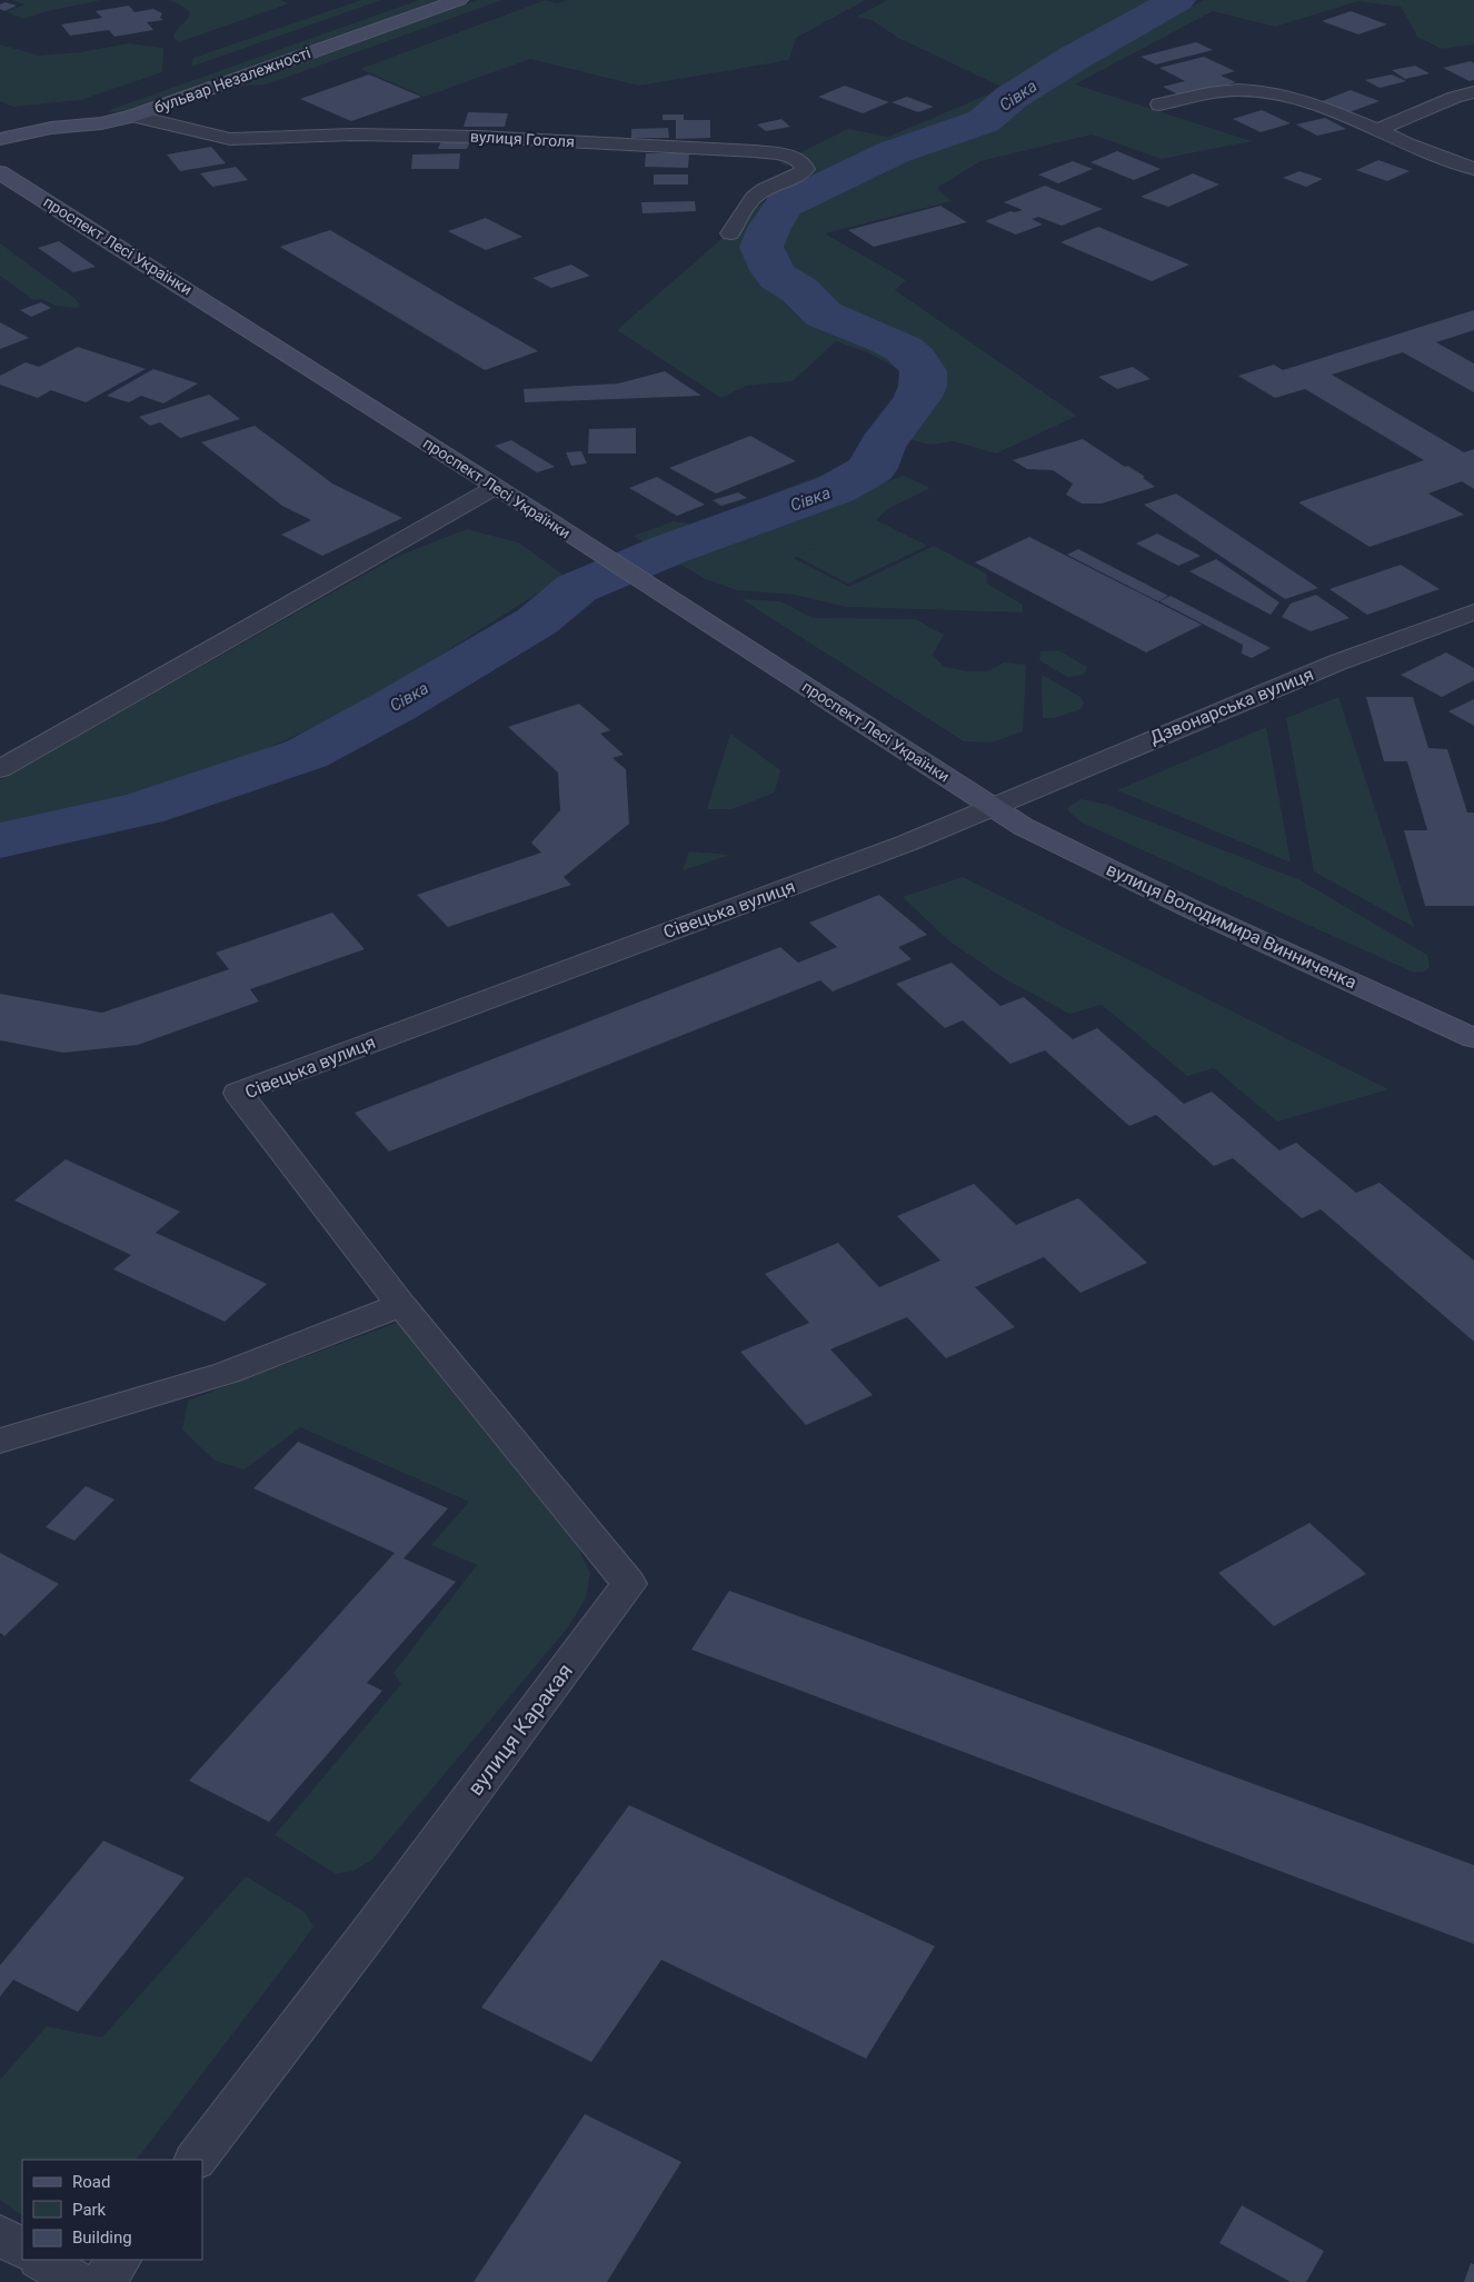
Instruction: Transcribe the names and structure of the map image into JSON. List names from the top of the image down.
{
  "streets": {
    "main road": ["бульвар Незалежності", "проспект Лесі Українки", "вулиця Володимира Винниченка"],
    "street": [
      "вулиця Гоголя",
      "Дзвонарська вулиця",
      "Сівецька вулиця",
      "вулиця Каракая"
    ]
  },
  "crossings": [
    ["бульвар Незалежності", "вулиця Гоголя"],
    ["проспект Лесі Українки", "Дзвонарська вулиця"],
    ["проспект Лесі Українки", "Сівецька вулиця"],
    ["проспект Лесі Українки", "вулиця Володимира Винниченка"],
    ["Дзвонарська вулиця", "Сівецька вулиця"],
    ["Дзвонарська вулиця", "вулиця Володимира Винниченка"],
    ["Сівецька вулиця", "вулиця Володимира Винниченка"],
    ["Сівецька вулиця", "вулиця Каракая"]
  ],
  "water": ["Сівка"],
  "legend": ["Road", "Park", "Building"]
}
